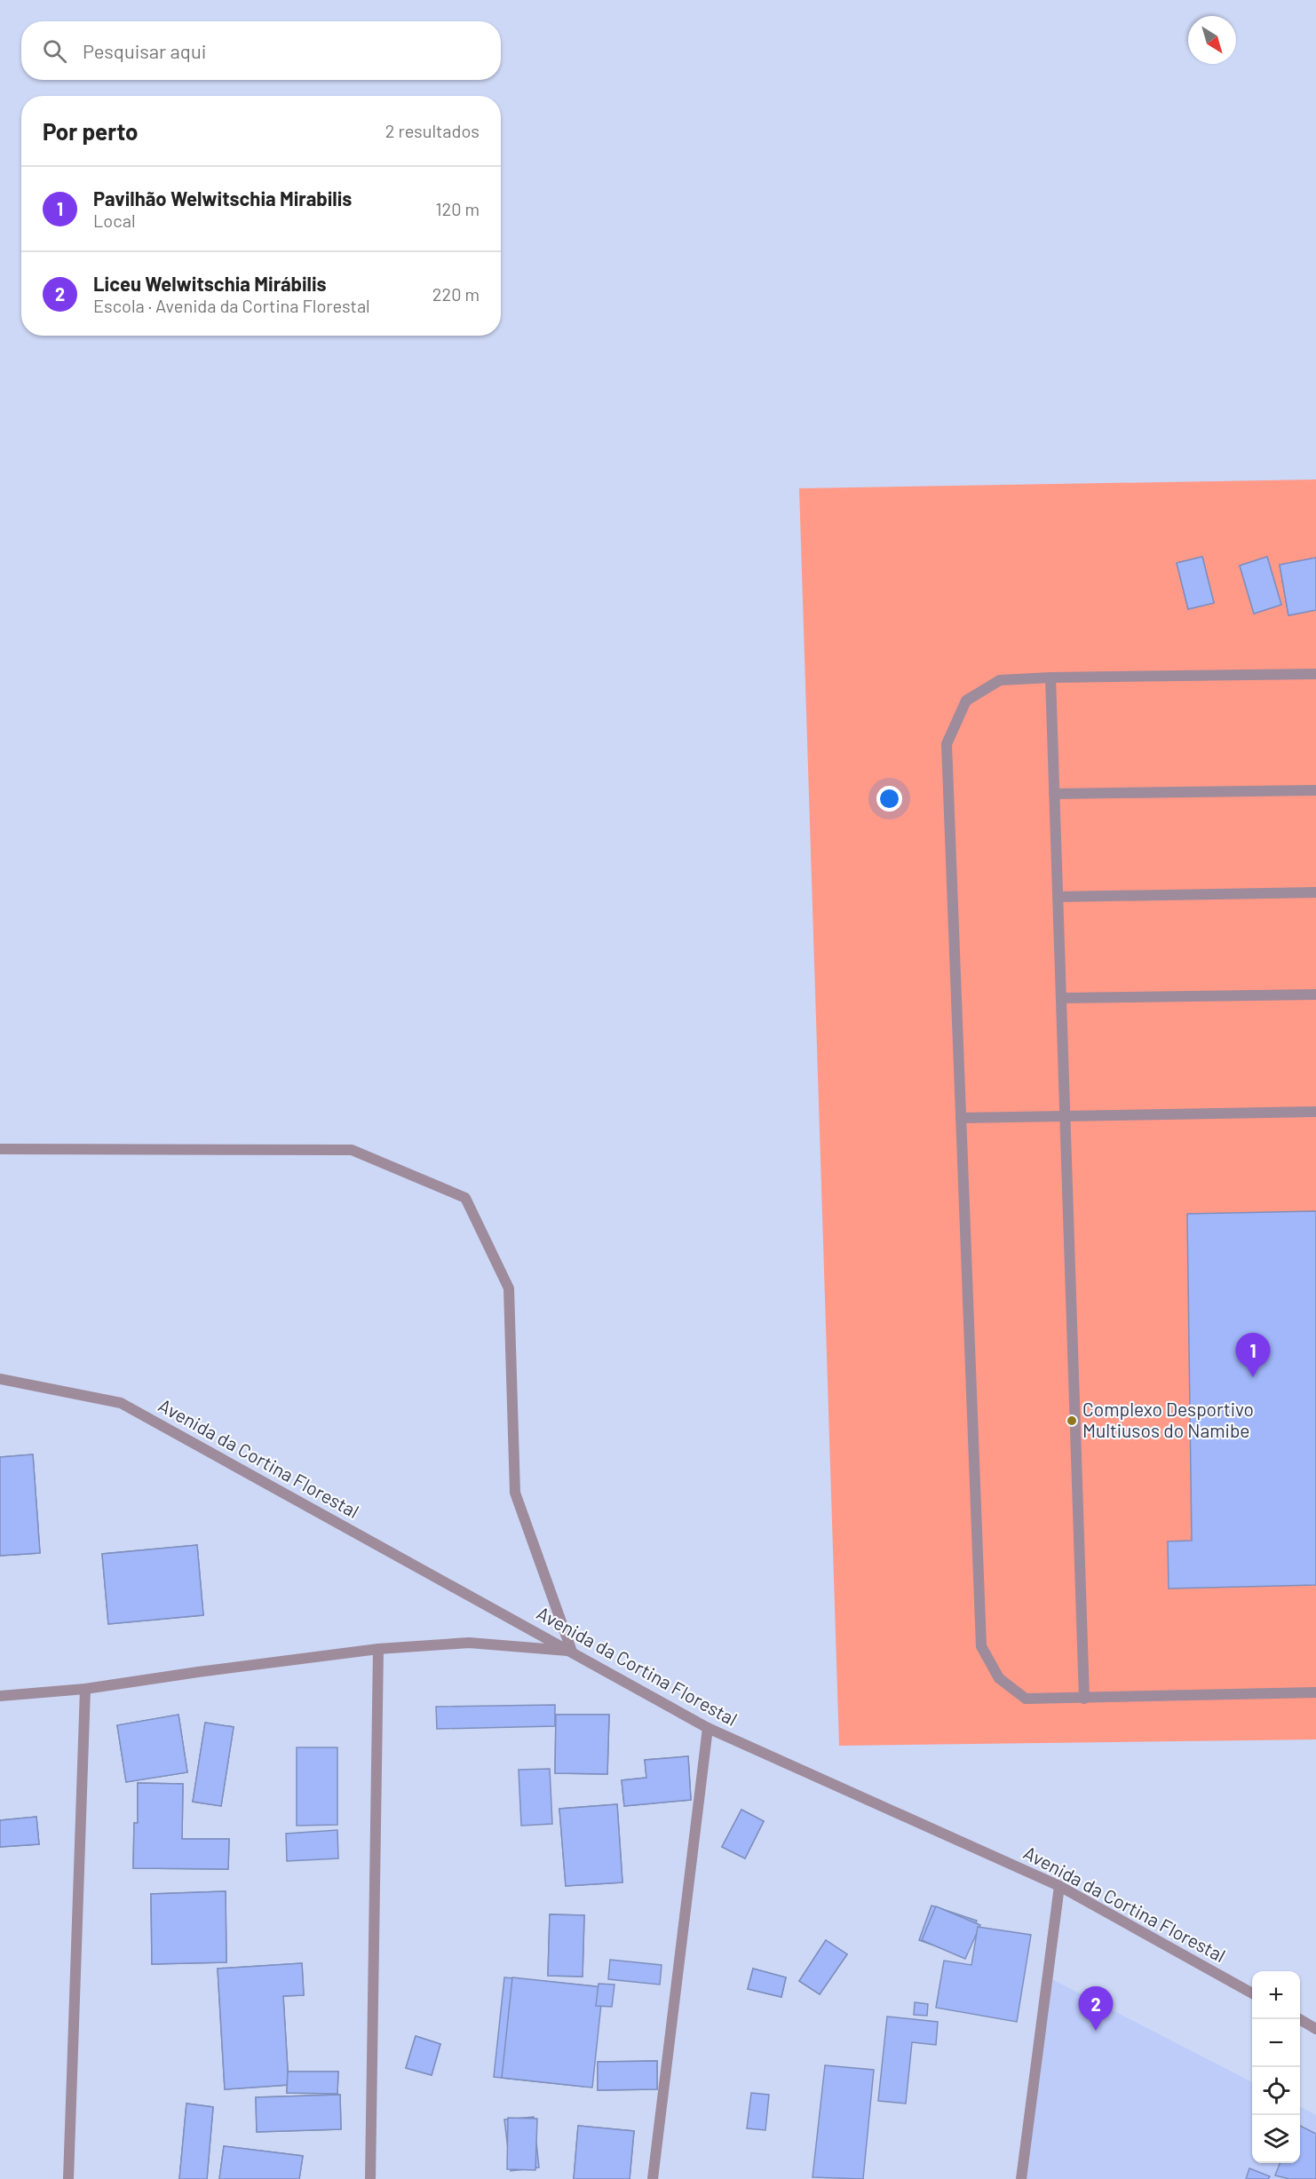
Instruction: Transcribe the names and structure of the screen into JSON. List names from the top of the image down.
{
  "streets": {
    "street": ["Avenida da Cortina Florestal"]
  },
  "places": ["Complexo Desportivo Multiusos do Namibe"],
  "north": "bottom right",
  "page": {
    "search": "Pesquisar aqui",
    "heading": ["Por perto", "2 resultados"],
    "list": [
      {
        "mark": "1",
        "name": "Pavilhão Welwitschia Mirabilis",
        "note": "Local",
        "value": "120 m"
      },
      {
        "mark": "2",
        "name": "Liceu Welwitschia Mirábilis",
        "note": "Escola · Avenida da Cortina Florestal",
        "value": "220 m"
      }
    ],
    "pins": ["1", "2"],
    "map_buttons": ["+", "−"]
  }
}
